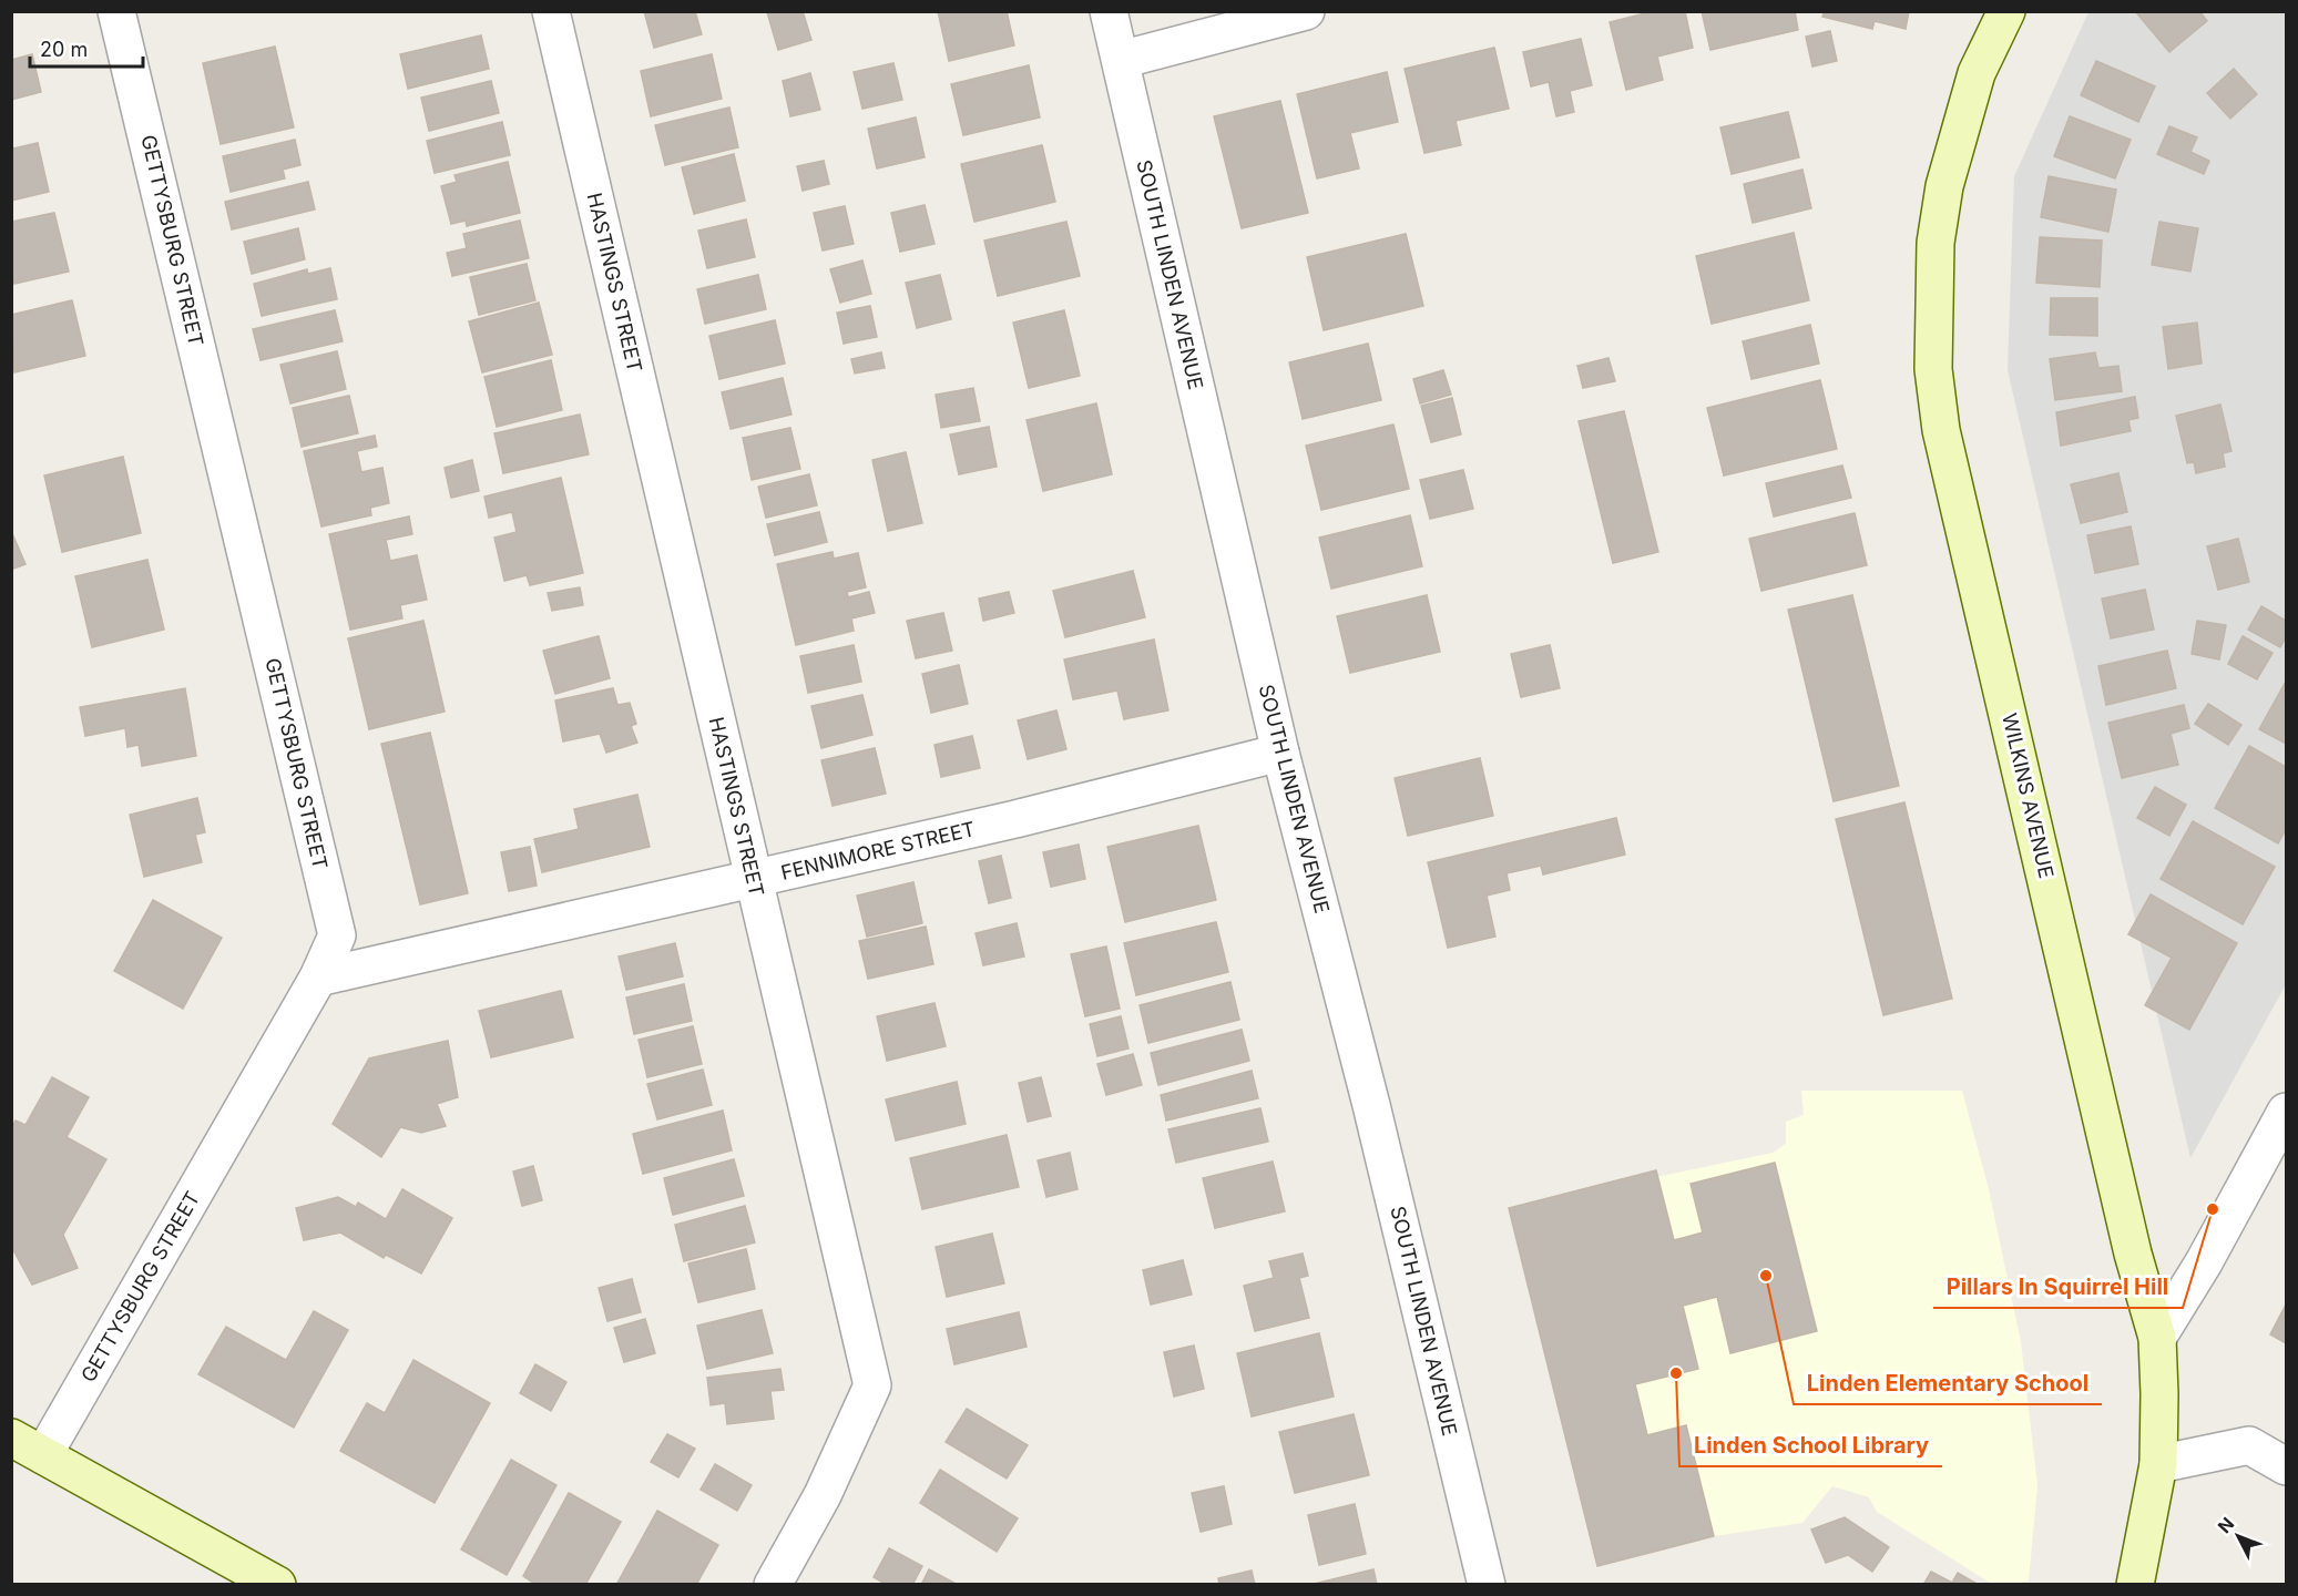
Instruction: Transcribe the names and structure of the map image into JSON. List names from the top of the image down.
{
  "streets": {
    "main road": ["WILKINS AVENUE"],
    "street": [
      "GETTYSBURG STREET",
      "SOUTH LINDEN AVENUE",
      "HASTINGS STREET",
      "FENNIMORE STREET"
    ]
  },
  "crossings": [
    ["GETTYSBURG STREET", "FENNIMORE STREET"],
    ["SOUTH LINDEN AVENUE", "FENNIMORE STREET"],
    ["HASTINGS STREET", "FENNIMORE STREET"]
  ],
  "places": ["Pillars In Squirrel Hill", "Linden Elementary School", "Linden School Library"],
  "scale_bar": "20 m",
  "north": "top left"
}
